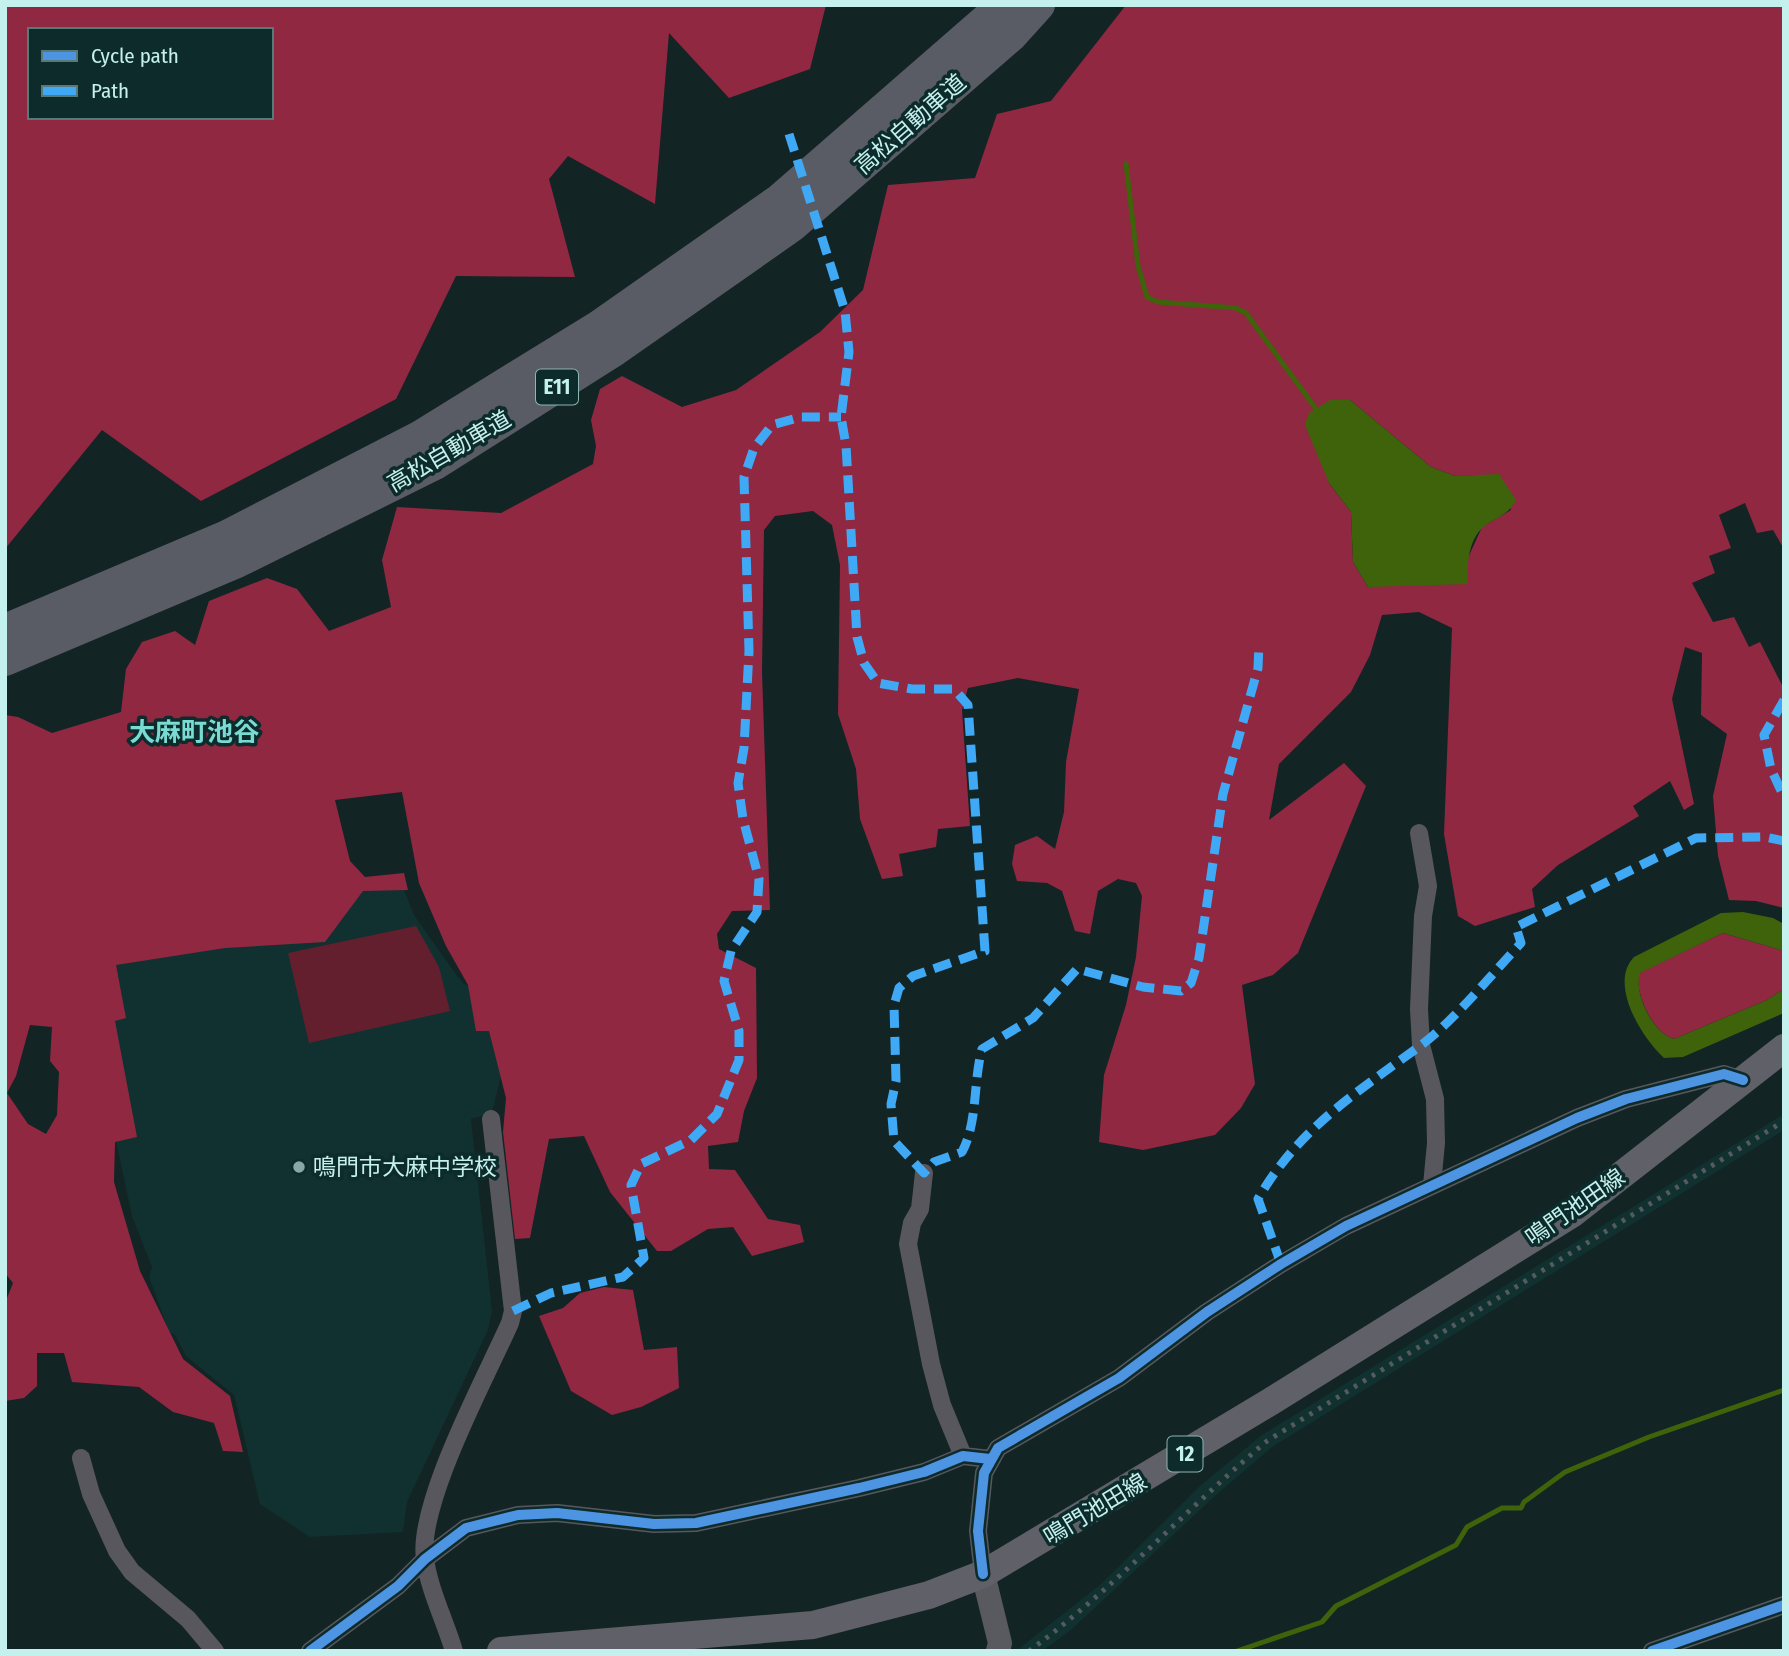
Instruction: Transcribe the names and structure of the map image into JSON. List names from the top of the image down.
{
  "streets": {
    "highway": ["高松自動車道", "E11"],
    "main road": ["鳴門池田線", "12"]
  },
  "districts": ["大麻町池谷"],
  "places": ["鳴門市大麻中学校"],
  "legend": ["Cycle path", "Path"]
}
